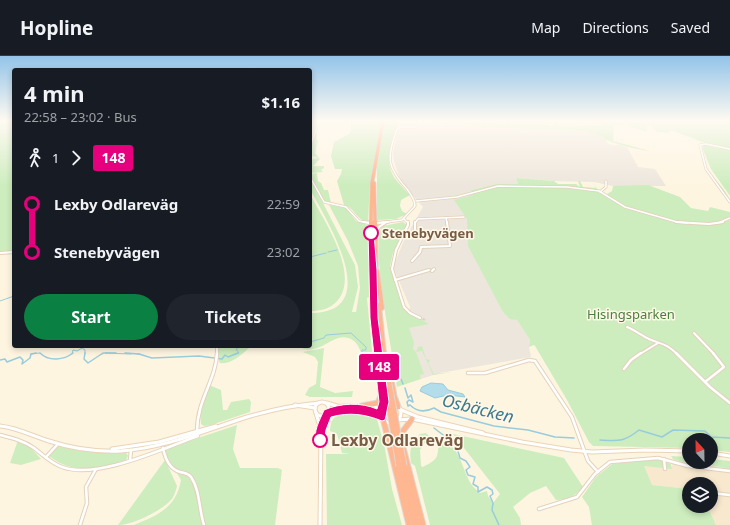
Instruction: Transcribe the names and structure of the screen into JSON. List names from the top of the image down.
{
  "water": ["Osbäcken"],
  "parks": ["Hisingsparken"],
  "places": ["Stenebyvägen", "Lexby Odlareväg"],
  "lines": ["bus line 148"],
  "north": "top",
  "page": {
    "header": "Hopline",
    "nav": ["Map", "Directions", "Saved"],
    "on_map": "148",
    "heading": ["4 min", "22:58 – 23:02 · Bus", "$1.16"],
    "legs": ["1", "148"],
    "list": [
      {
        "name": "Lexby Odlareväg",
        "value": "22:59"
      },
      {
        "name": "Stenebyvägen",
        "value": "23:02"
      }
    ],
    "buttons": ["Start", "Tickets"]
  }
}
